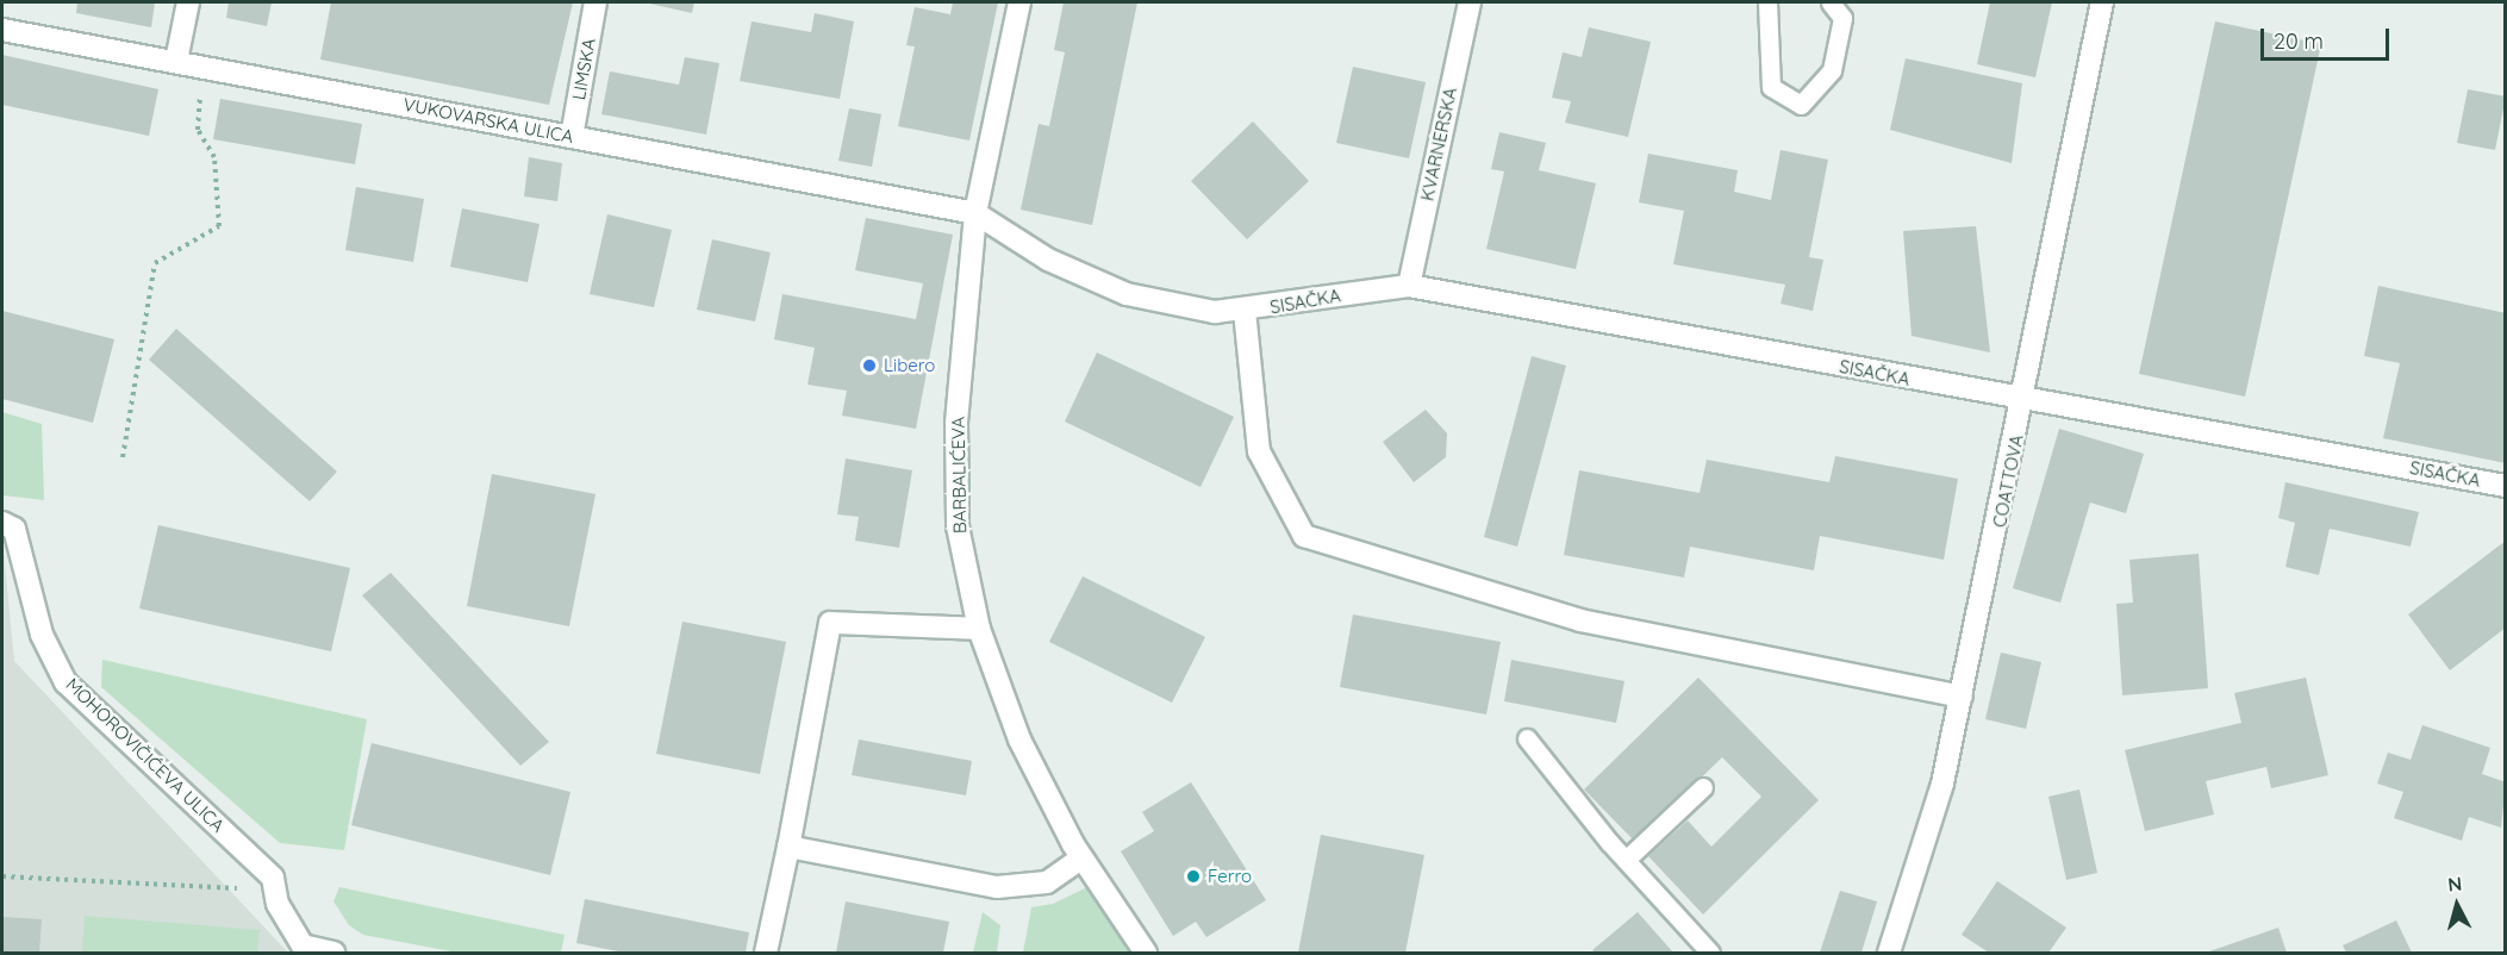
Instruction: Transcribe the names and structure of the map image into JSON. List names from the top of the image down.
{
  "streets": {
    "street": [
      "LIMSKA",
      "VUKOVARSKA ULICA",
      "KVARNERSKA",
      "SISAČKA",
      "BARBALIĆEVA",
      "COATTOVA",
      "MOHOROVIČIĆEVA ULICA"
    ]
  },
  "crossings": [
    ["LIMSKA", "VUKOVARSKA ULICA"],
    ["VUKOVARSKA ULICA", "SISAČKA"],
    ["VUKOVARSKA ULICA", "BARBALIĆEVA"],
    ["KVARNERSKA", "SISAČKA"],
    ["SISAČKA", "BARBALIĆEVA"],
    ["SISAČKA", "COATTOVA"]
  ],
  "places": ["Libero", "Ferro"],
  "scale_bar": "20 m",
  "north": "top"
}
